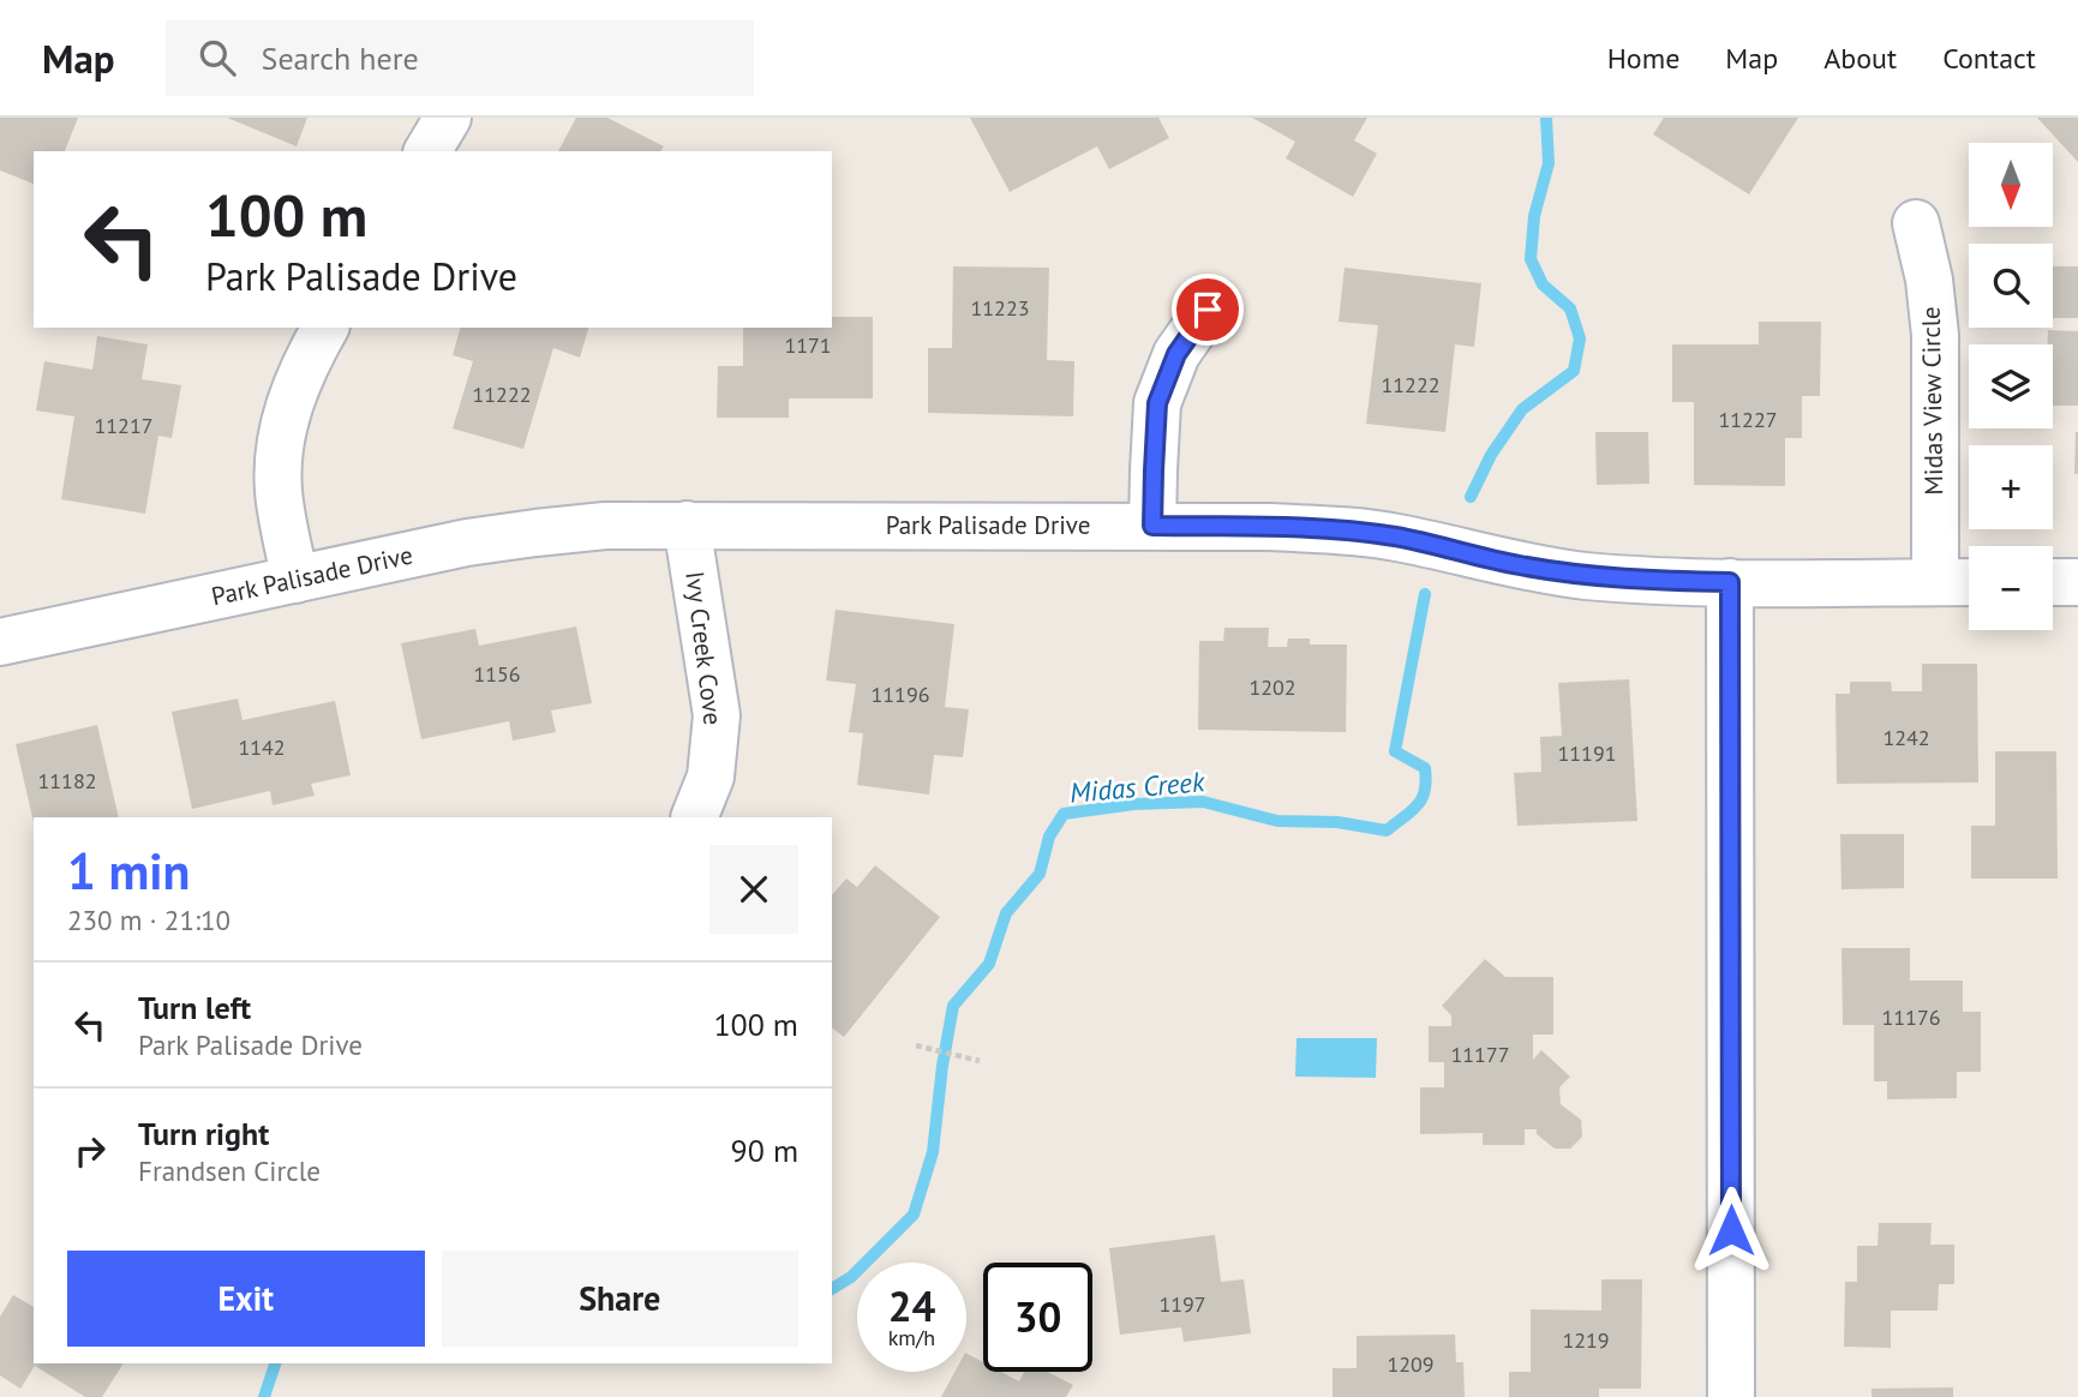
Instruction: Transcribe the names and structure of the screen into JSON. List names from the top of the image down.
{
  "streets": {
    "street": ["Midas View Circle", "Park Palisade Drive", "Ivy Creek Cove"]
  },
  "crossings": [
    ["Midas View Circle", "Park Palisade Drive"],
    ["Park Palisade Drive", "Ivy Creek Cove"]
  ],
  "water": ["Midas Creek"],
  "house_numbers": [
    "11223",
    "1171",
    "11222",
    "11222",
    "11227",
    "11217",
    "1156",
    "1202",
    "11196",
    "1242",
    "1142",
    "11191",
    "11182",
    "11176",
    "11177",
    "1197",
    "1219",
    "1209"
  ],
  "north": "bottom",
  "page": {
    "header": "Map",
    "search": "Search here",
    "nav": [
      "Home",
      "Map",
      "About",
      "Contact"
    ],
    "map_buttons": ["+", "−"],
    "turn": ["100 m", "Park Palisade Drive"],
    "heading": ["1 min", "230 m · 21:10"],
    "list": [
      {
        "name": "Turn left",
        "note": "Park Palisade Drive",
        "value": "100 m"
      },
      {
        "name": "Turn right",
        "note": "Frandsen Circle",
        "value": "90 m"
      }
    ],
    "buttons": ["Exit", "Share"],
    "speed": "24 km/h",
    "limit": "30"
  }
}
